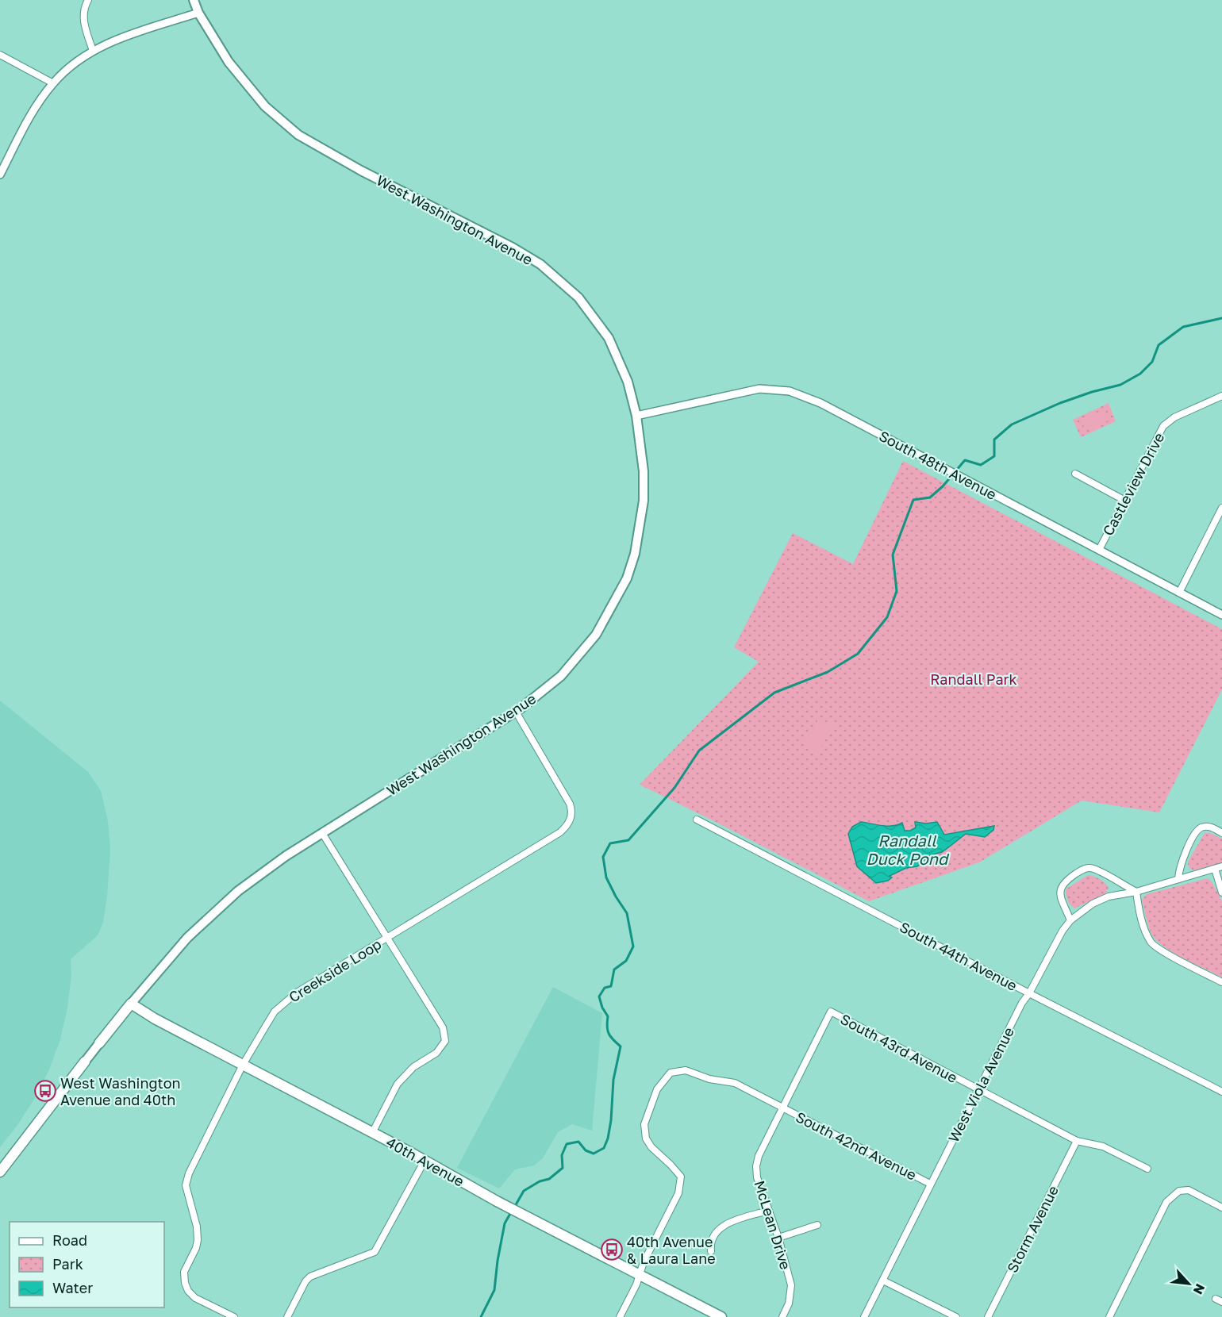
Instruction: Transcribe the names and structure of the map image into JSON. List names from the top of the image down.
{
  "streets": {
    "main road": ["West Washington Avenue", "40th Avenue"],
    "street": [
      "South 48th Avenue",
      "Castleview Drive",
      "South 44th Avenue",
      "Creekside Loop",
      "South 43rd Avenue",
      "West Viola Avenue",
      "South 42nd Avenue",
      "McLean Drive",
      "Storm Avenue"
    ]
  },
  "crossings": [
    ["West Washington Avenue", "South 48th Avenue"],
    ["West Washington Avenue", "Creekside Loop"],
    ["West Washington Avenue", "40th Avenue"],
    ["South 48th Avenue", "Castleview Drive"],
    ["South 44th Avenue", "West Viola Avenue"],
    ["Creekside Loop", "40th Avenue"],
    ["South 43rd Avenue", "West Viola Avenue"],
    ["South 43rd Avenue", "McLean Drive"],
    ["South 43rd Avenue", "Storm Avenue"],
    ["West Viola Avenue", "South 42nd Avenue"],
    ["South 42nd Avenue", "40th Avenue"],
    ["South 42nd Avenue", "McLean Drive"]
  ],
  "water": ["Randall Duck Pond"],
  "parks": ["Randall Park"],
  "places": {
    "bus stop": ["West Washington Avenue and 40th", "40th Avenue & Laura Lane"]
  },
  "legend": ["Road", "Park", "Water"],
  "north": "bottom right"
}
